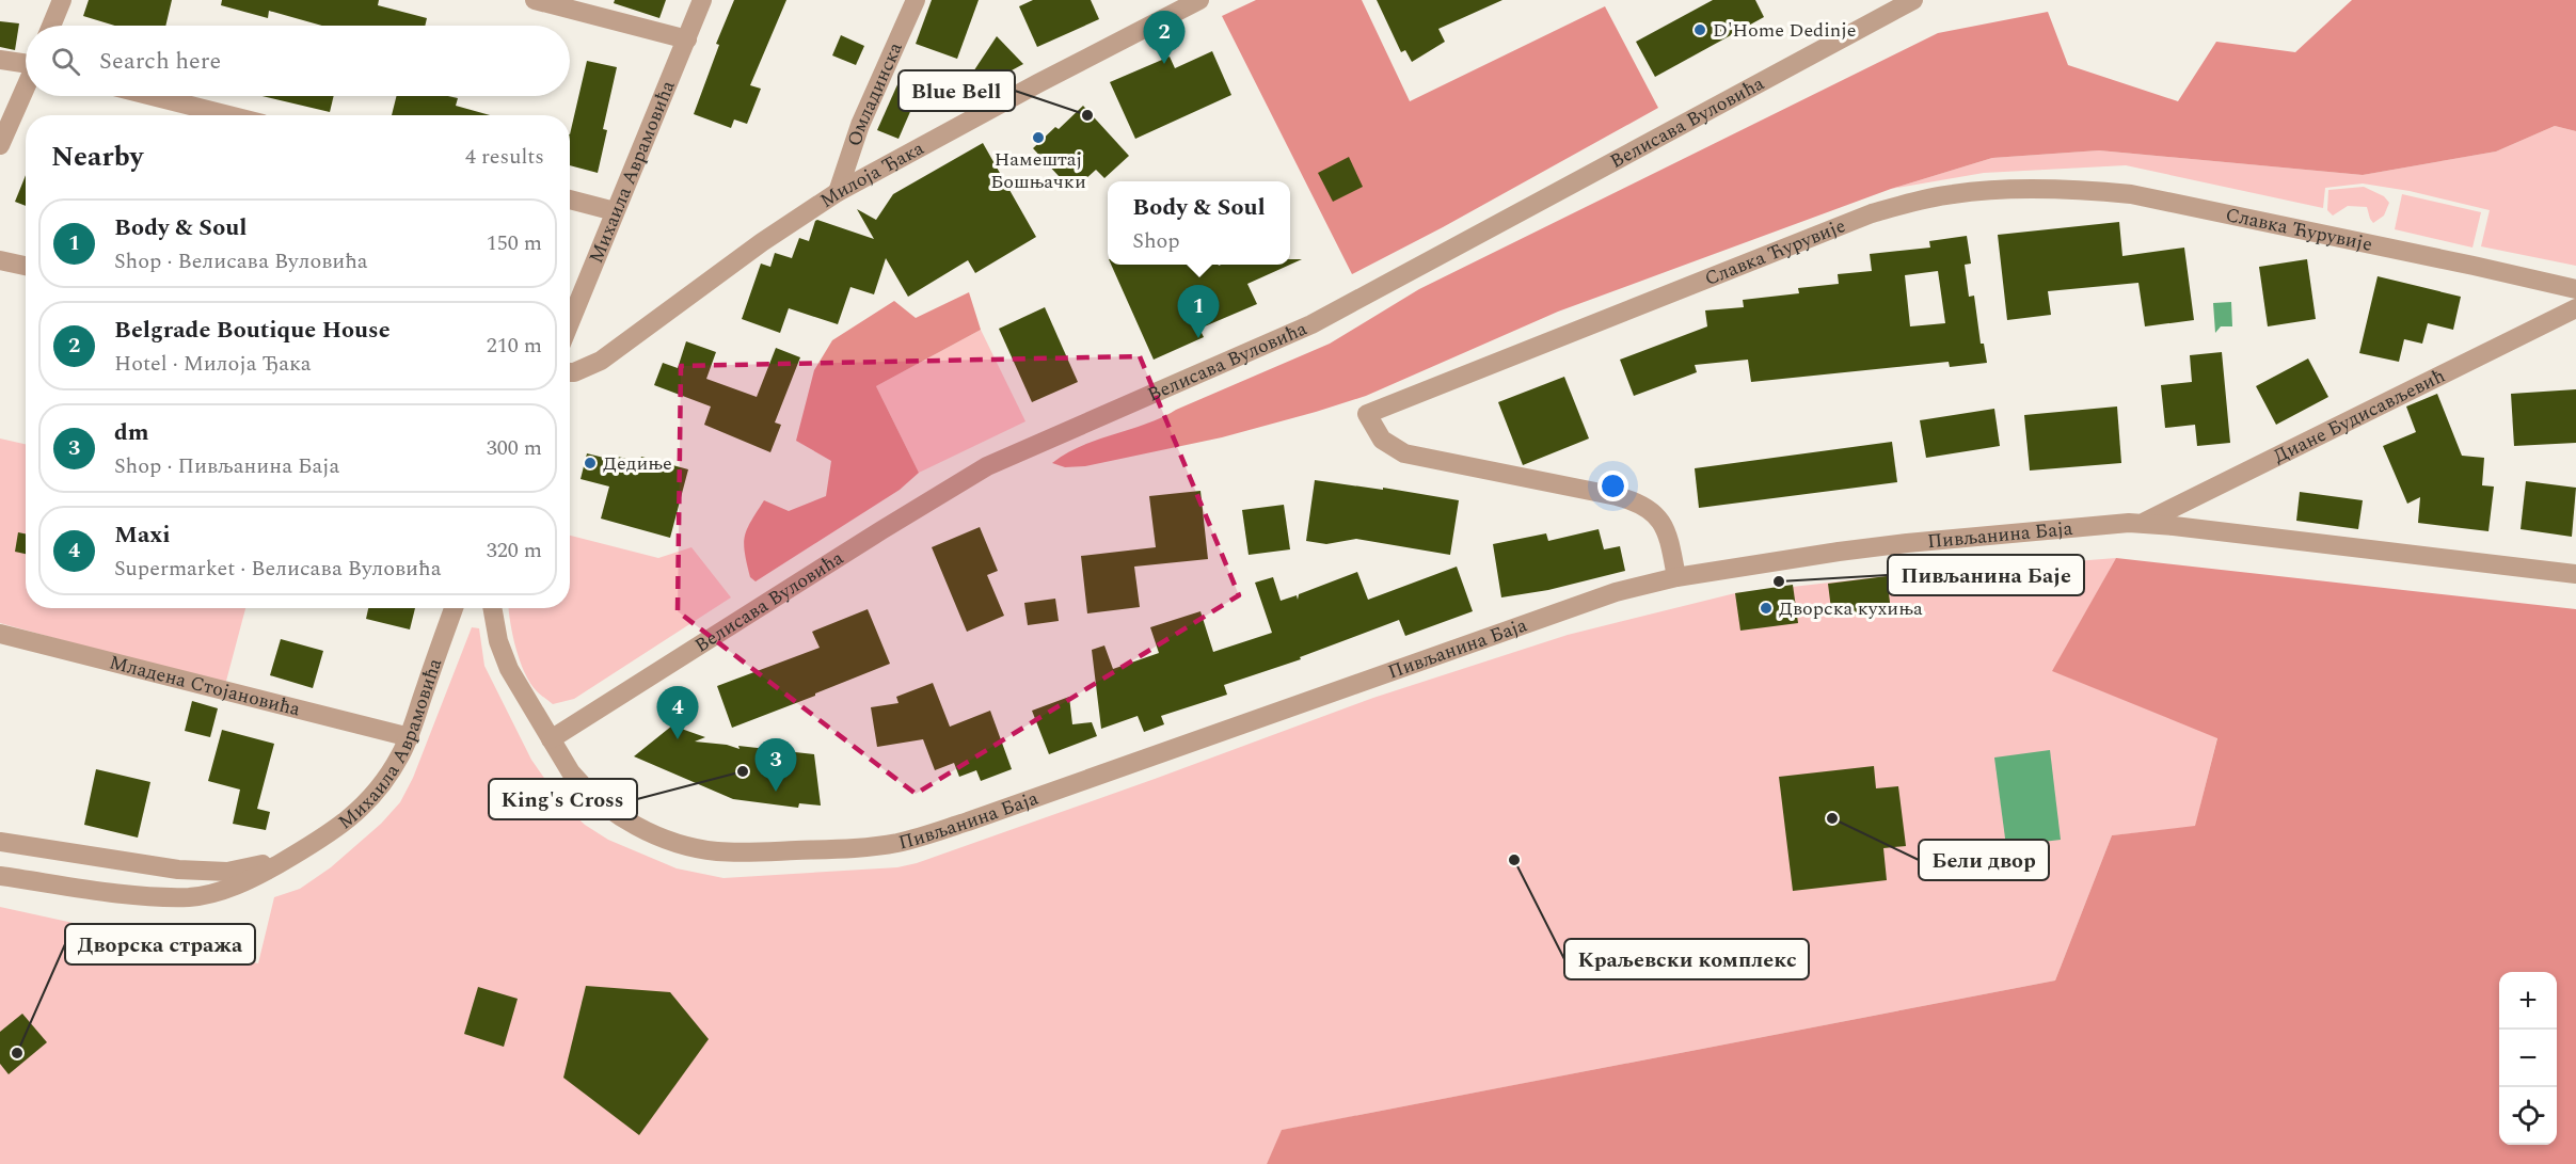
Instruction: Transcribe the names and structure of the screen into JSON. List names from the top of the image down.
{
  "streets": {
    "street": [
      "Омладинска",
      "Велисава Вуловића",
      "Михаила Аврамовића",
      "Милоја Ђака",
      "Славка Ћурувије",
      "Диане Будисављевић",
      "Пивљанина Баја",
      "Младена Стојановића"
    ]
  },
  "crossings": [
    ["Омладинска", "Милоја Ђака"],
    ["Велисава Вуловића", "Пивљанина Баја"],
    ["Михаила Аврамовића", "Младена Стојановића"],
    ["Славка Ћурувије", "Пивљанина Баја"],
    ["Диане Будисављевић", "Пивљанина Баја"]
  ],
  "places": [
    "D'Home Dedinje",
    "Blue Bell",
    "Намештај Бошњачки",
    "Дедиње",
    "Пивљанина Баје",
    "Дворска кухиња",
    "King's Cross",
    "Бели двор",
    "Краљевски комплекс",
    "Дворска стража"
  ],
  "page": {
    "pins": [
      "2",
      "1",
      "4",
      "3"
    ],
    "search": "Search here",
    "heading": ["Nearby", "4 results"],
    "popup": ["Body & Soul", "Shop"],
    "list": [
      {
        "mark": "1",
        "name": "Body & Soul",
        "note": "Shop · Велисава Вуловића",
        "value": "150 m"
      },
      {
        "mark": "2",
        "name": "Belgrade Boutique House",
        "note": "Hotel · Милоја Ђака",
        "value": "210 m"
      },
      {
        "mark": "3",
        "name": "dm",
        "note": "Shop · Пивљанина Баја",
        "value": "300 m"
      },
      {
        "mark": "4",
        "name": "Maxi",
        "note": "Supermarket · Велисава Вуловића",
        "value": "320 m"
      }
    ],
    "map_buttons": ["+", "−"]
  }
}
